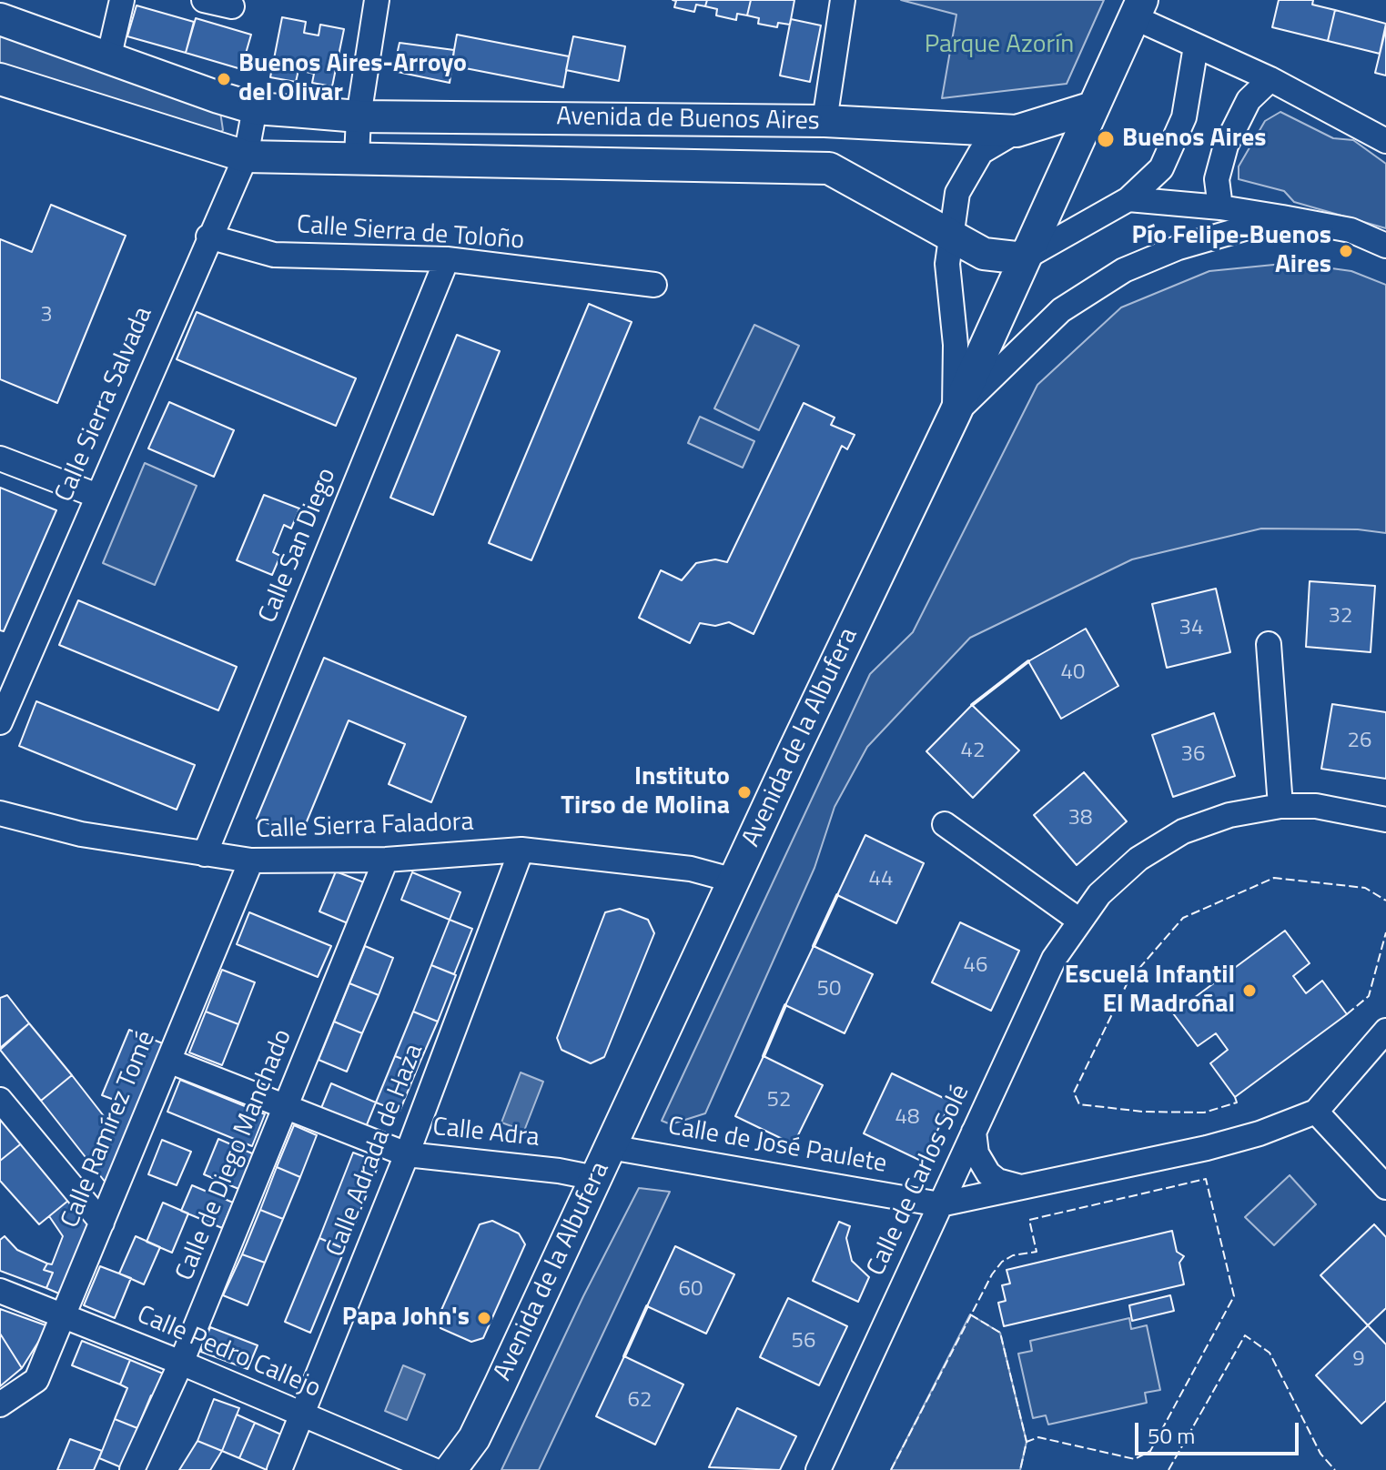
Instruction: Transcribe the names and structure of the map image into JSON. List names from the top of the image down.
{
  "streets": {
    "main road": ["Avenida de Buenos Aires", "Avenida de la Albufera"],
    "street": [
      "Calle Sierra de Toloño",
      "Calle Sierra Salvada",
      "Calle San Diego",
      "Calle Sierra Faladora",
      "Calle Ramírez Tomé",
      "Calle Adra",
      "Calle de José Paulete",
      "Calle Adrada de Haza",
      "Calle de Diego Manchado",
      "Calle de Carlos Solé",
      "Calle Pedro Callejo"
    ]
  },
  "crossings": [
    ["Avenida de Buenos Aires", "Calle Sierra Salvada"],
    ["Avenida de Buenos Aires", "Avenida de la Albufera"],
    ["Calle Sierra de Toloño", "Calle Sierra Salvada"],
    ["Calle Sierra de Toloño", "Calle San Diego"],
    ["Calle San Diego", "Calle Sierra Faladora"],
    ["Avenida de la Albufera", "Calle Sierra Faladora"],
    ["Avenida de la Albufera", "Calle Adra"],
    ["Avenida de la Albufera", "Calle de José Paulete"],
    ["Calle Sierra Faladora", "Calle Ramírez Tomé"],
    ["Calle Sierra Faladora", "Calle Adrada de Haza"],
    ["Calle Sierra Faladora", "Calle de Diego Manchado"],
    ["Calle Ramírez Tomé", "Calle Adra"],
    ["Calle Ramírez Tomé", "Calle Pedro Callejo"],
    ["Calle Adra", "Calle Adrada de Haza"],
    ["Calle Adra", "Calle de Diego Manchado"],
    ["Calle de José Paulete", "Calle de Carlos Solé"],
    ["Calle Adrada de Haza", "Calle Pedro Callejo"],
    ["Calle de Diego Manchado", "Calle Pedro Callejo"]
  ],
  "parks": ["Parque Azorín"],
  "places": [
    "Buenos Aires-Arroyo del Olivar",
    "Buenos Aires",
    "Pío Felipe-Buenos Aires",
    "Instituto Tirso de Molina",
    "Escuela Infantil El Madroñal",
    "Papa John's"
  ],
  "house_numbers": [
    "3",
    "32",
    "34",
    "40",
    "26",
    "42",
    "36",
    "38",
    "44",
    "46",
    "50",
    "52",
    "48",
    "60",
    "56",
    "9",
    "62"
  ],
  "scale_bar": "50 m"
}
